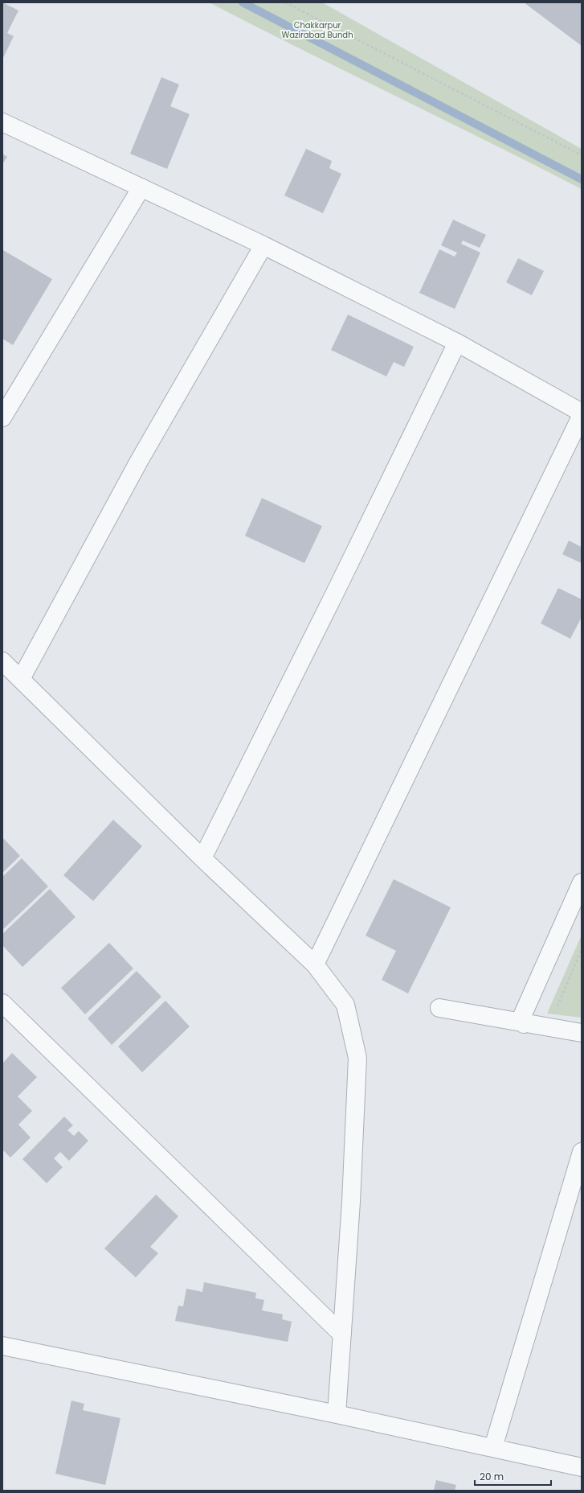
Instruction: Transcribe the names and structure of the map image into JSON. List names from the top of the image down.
{
  "parks": ["Chakkarpur Wazirabad Bundh"],
  "scale_bar": "20 m"
}
